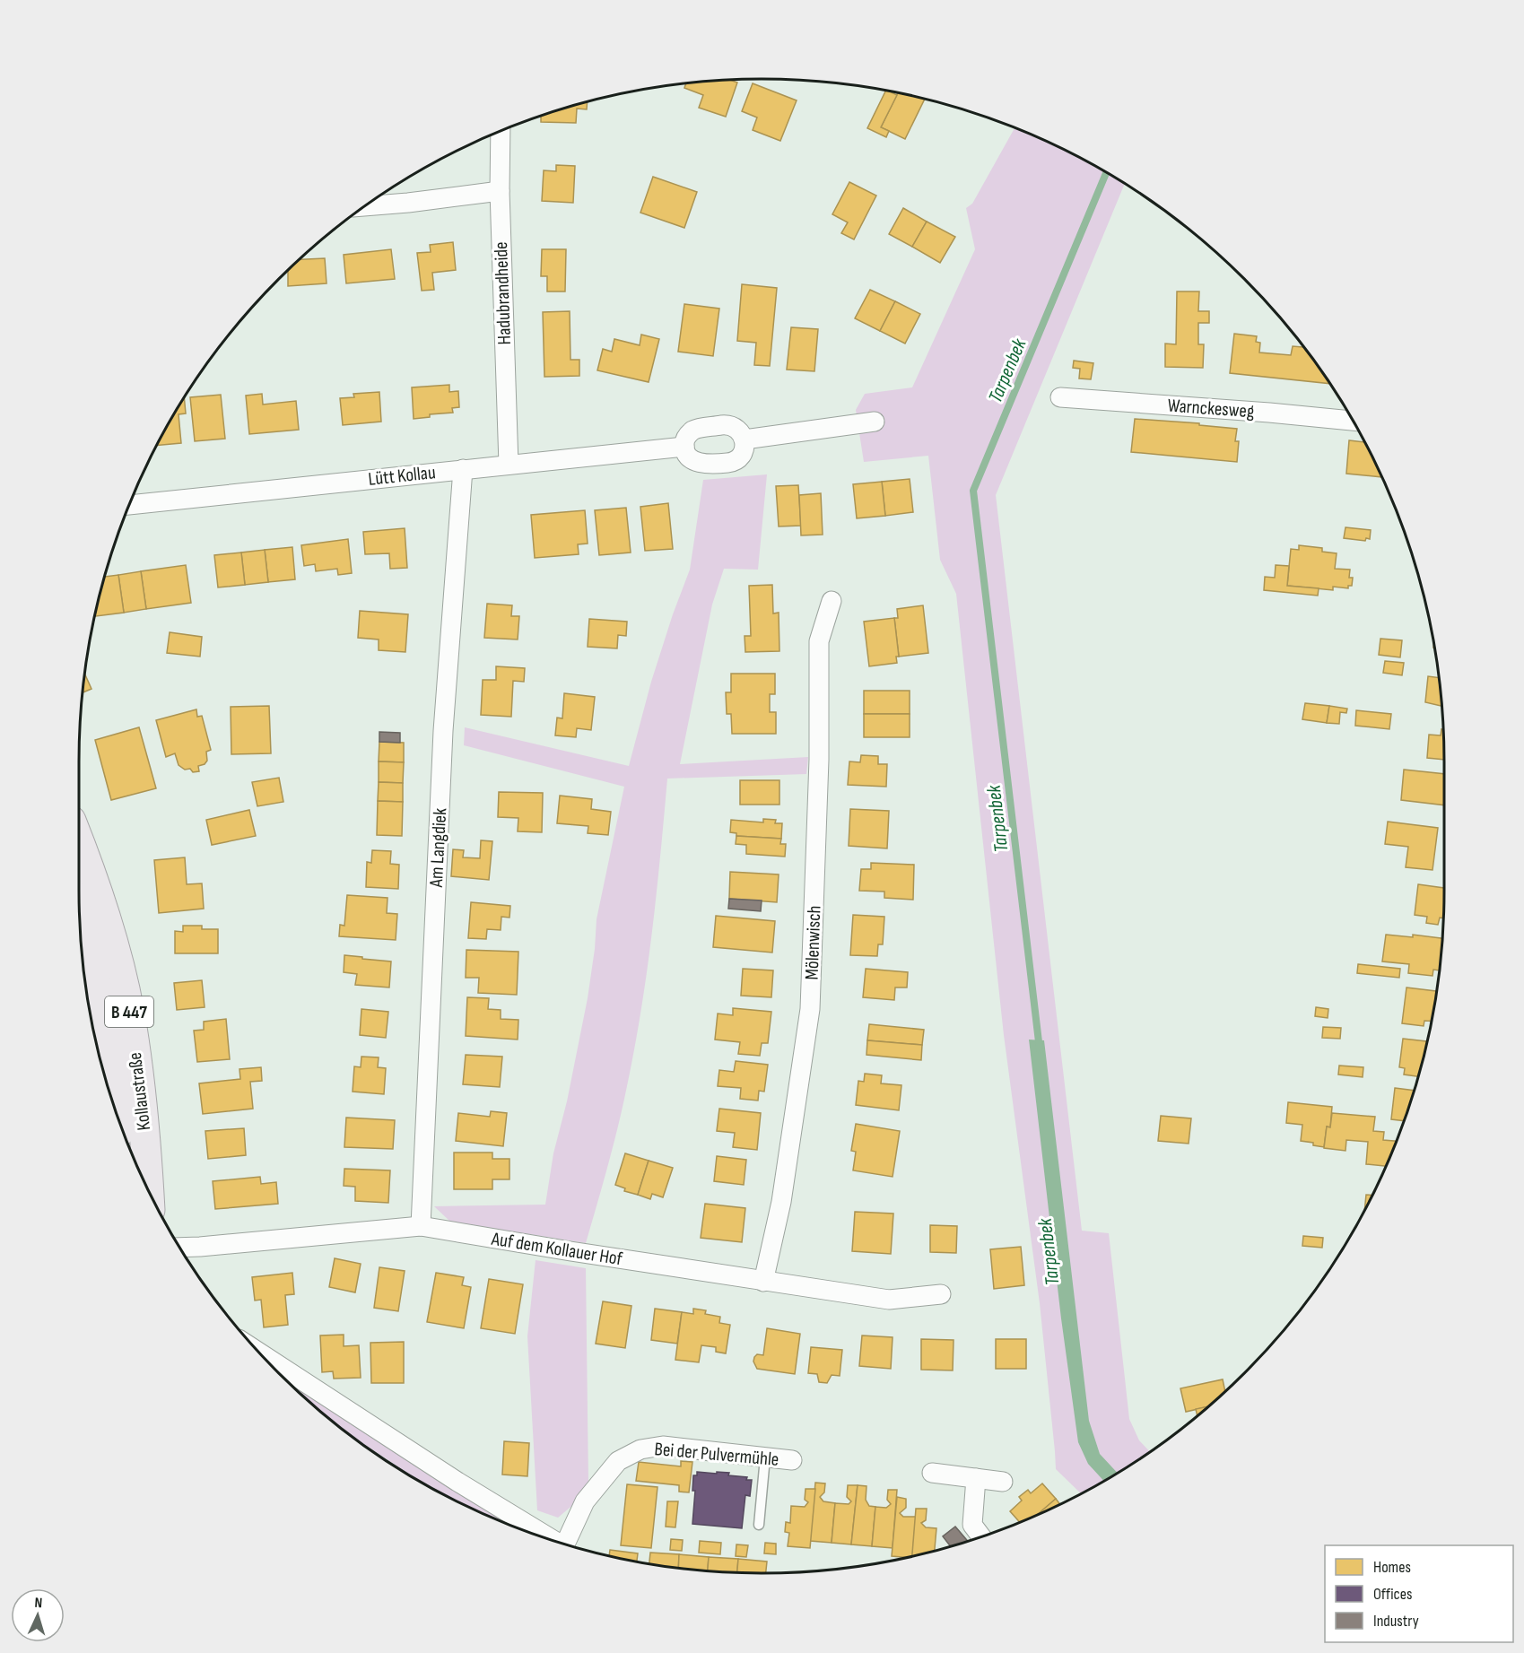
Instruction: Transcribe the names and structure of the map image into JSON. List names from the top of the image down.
{
  "streets": {
    "main road": ["B 447", "Kollaustraße"],
    "street": [
      "Hadubrandheide",
      "Warnckesweg",
      "Lütt Kollau",
      "Am Langdiek",
      "Mölenwisch",
      "Auf dem Kollauer Hof",
      "Bei der Pulvermühle"
    ]
  },
  "crossings": [
    ["Hadubrandheide", "Lütt Kollau"],
    ["Lütt Kollau", "Am Langdiek"],
    ["Am Langdiek", "Auf dem Kollauer Hof"],
    ["Mölenwisch", "Auf dem Kollauer Hof"]
  ],
  "water": ["Tarpenbek"],
  "legend": ["Homes", "Offices", "Industry"],
  "north": "top"
}
